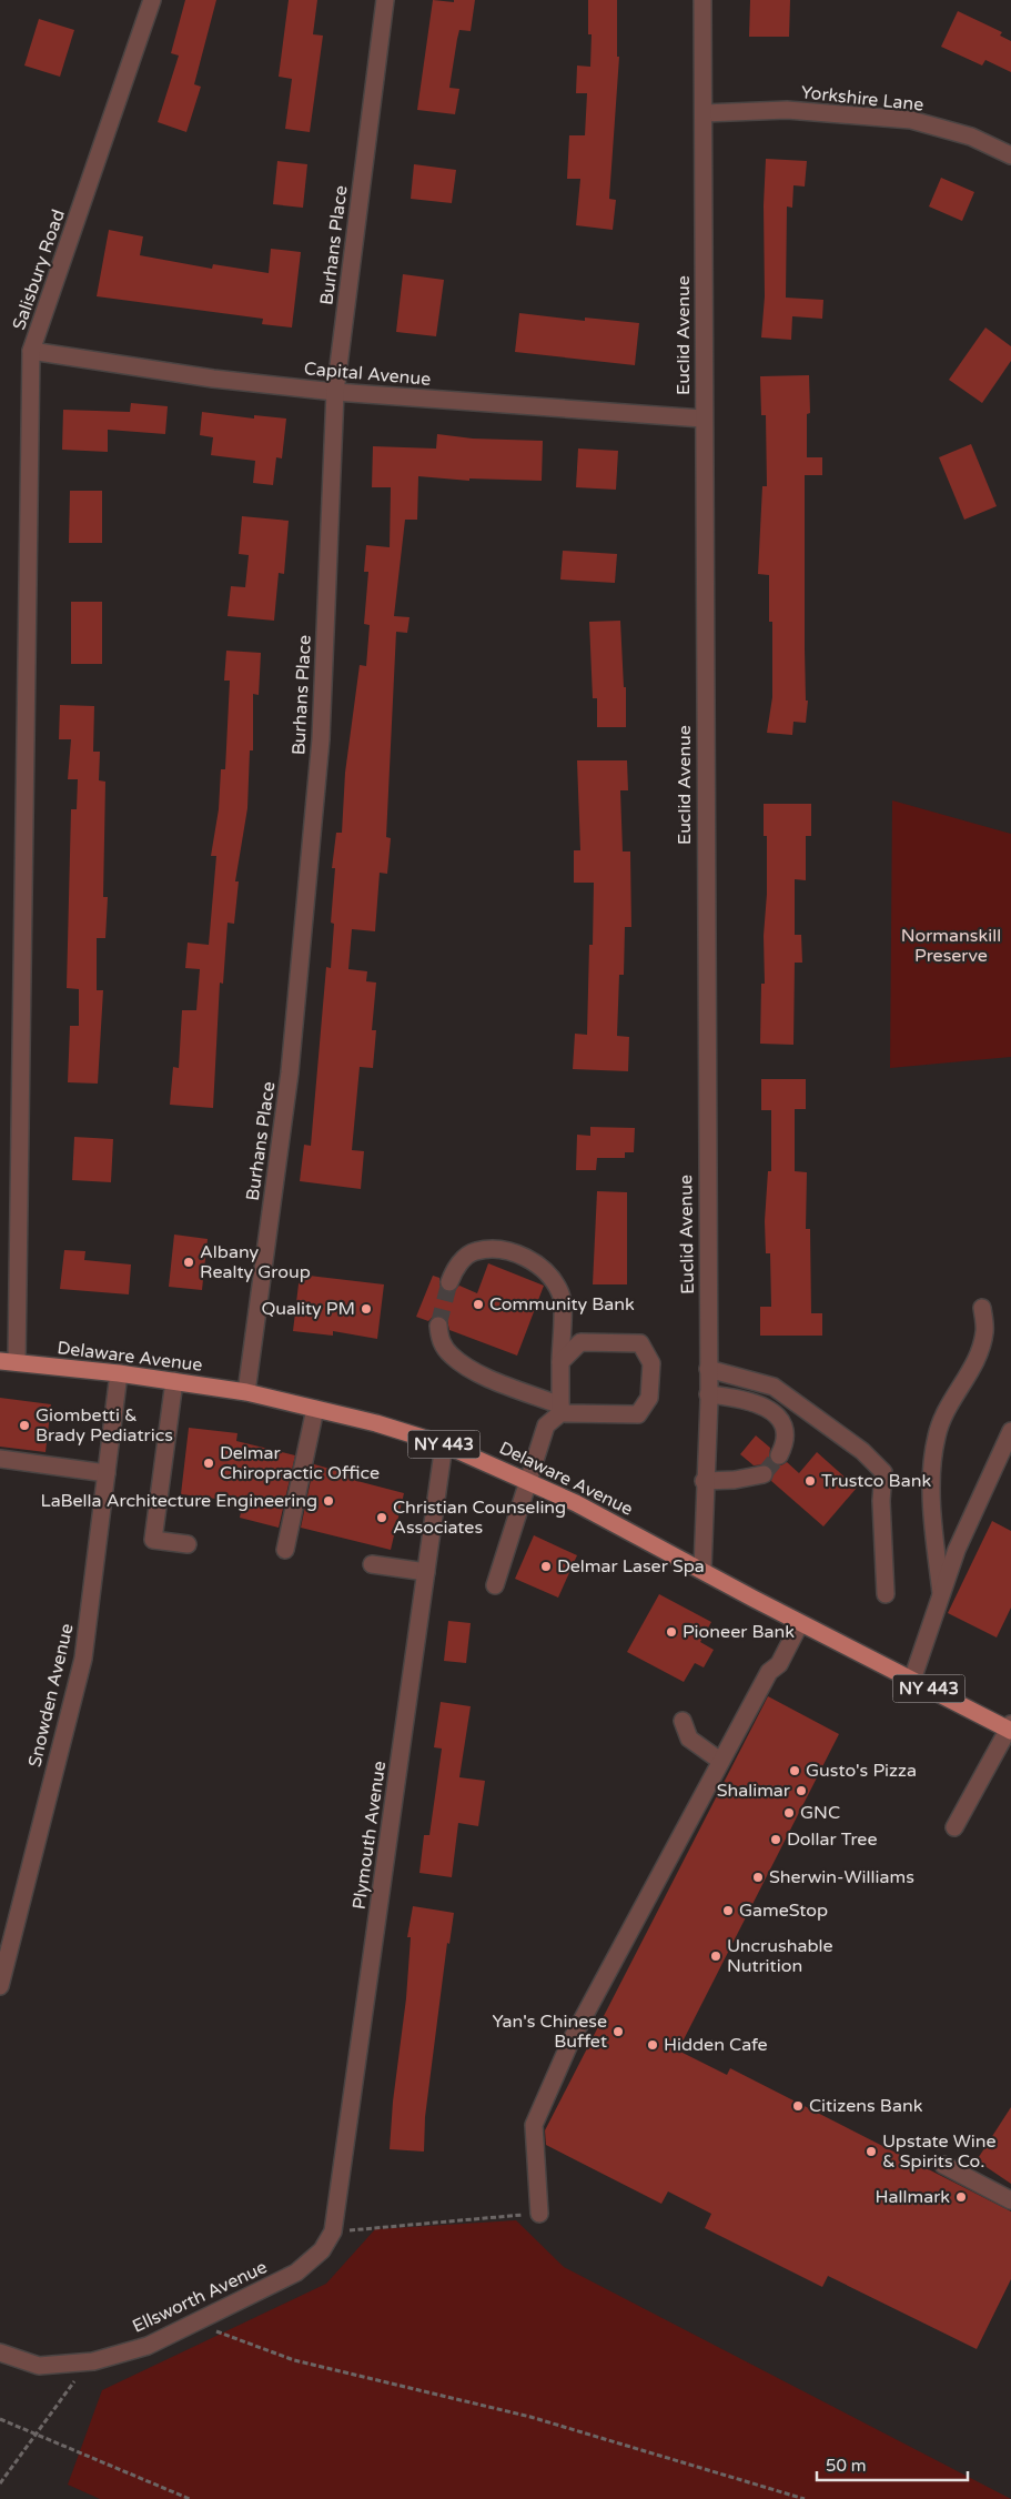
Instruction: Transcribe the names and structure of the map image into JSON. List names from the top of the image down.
{
  "streets": {
    "main road": ["Delaware Avenue", "NY 443"],
    "street": [
      "Yorkshire Lane",
      "Burhans Place",
      "Salisbury Road",
      "Euclid Avenue",
      "Capital Avenue",
      "Snowden Avenue",
      "Plymouth Avenue",
      "Ellsworth Avenue"
    ]
  },
  "crossings": [
    ["Yorkshire Lane", "Euclid Avenue"],
    ["Burhans Place", "Capital Avenue"],
    ["Burhans Place", "Delaware Avenue"],
    ["Salisbury Road", "Capital Avenue"],
    ["Salisbury Road", "Delaware Avenue"],
    ["Euclid Avenue", "Capital Avenue"],
    ["Euclid Avenue", "Delaware Avenue"],
    ["Delaware Avenue", "Snowden Avenue"],
    ["Delaware Avenue", "Plymouth Avenue"],
    ["Plymouth Avenue", "Ellsworth Avenue"]
  ],
  "parks": ["Normanskill Preserve"],
  "places": [
    "Albany Realty Group",
    "Community Bank",
    "Quality PM",
    "Giombetti & Brady Pediatrics",
    "Delmar Chiropractic Office",
    "Trustco Bank",
    "LaBella Architecture Engineering",
    "Christian Counseling Associates",
    "Delmar Laser Spa",
    "Pioneer Bank",
    "Gusto's Pizza",
    "Shalimar",
    "GNC",
    "Dollar Tree",
    "Sherwin-Williams",
    "GameStop",
    "Uncrushable Nutrition",
    "Yan's Chinese Buffet",
    "Hidden Cafe",
    "Citizens Bank",
    "Upstate Wine & Spirits Co.",
    "Hallmark"
  ],
  "scale_bar": "50 m"
}
